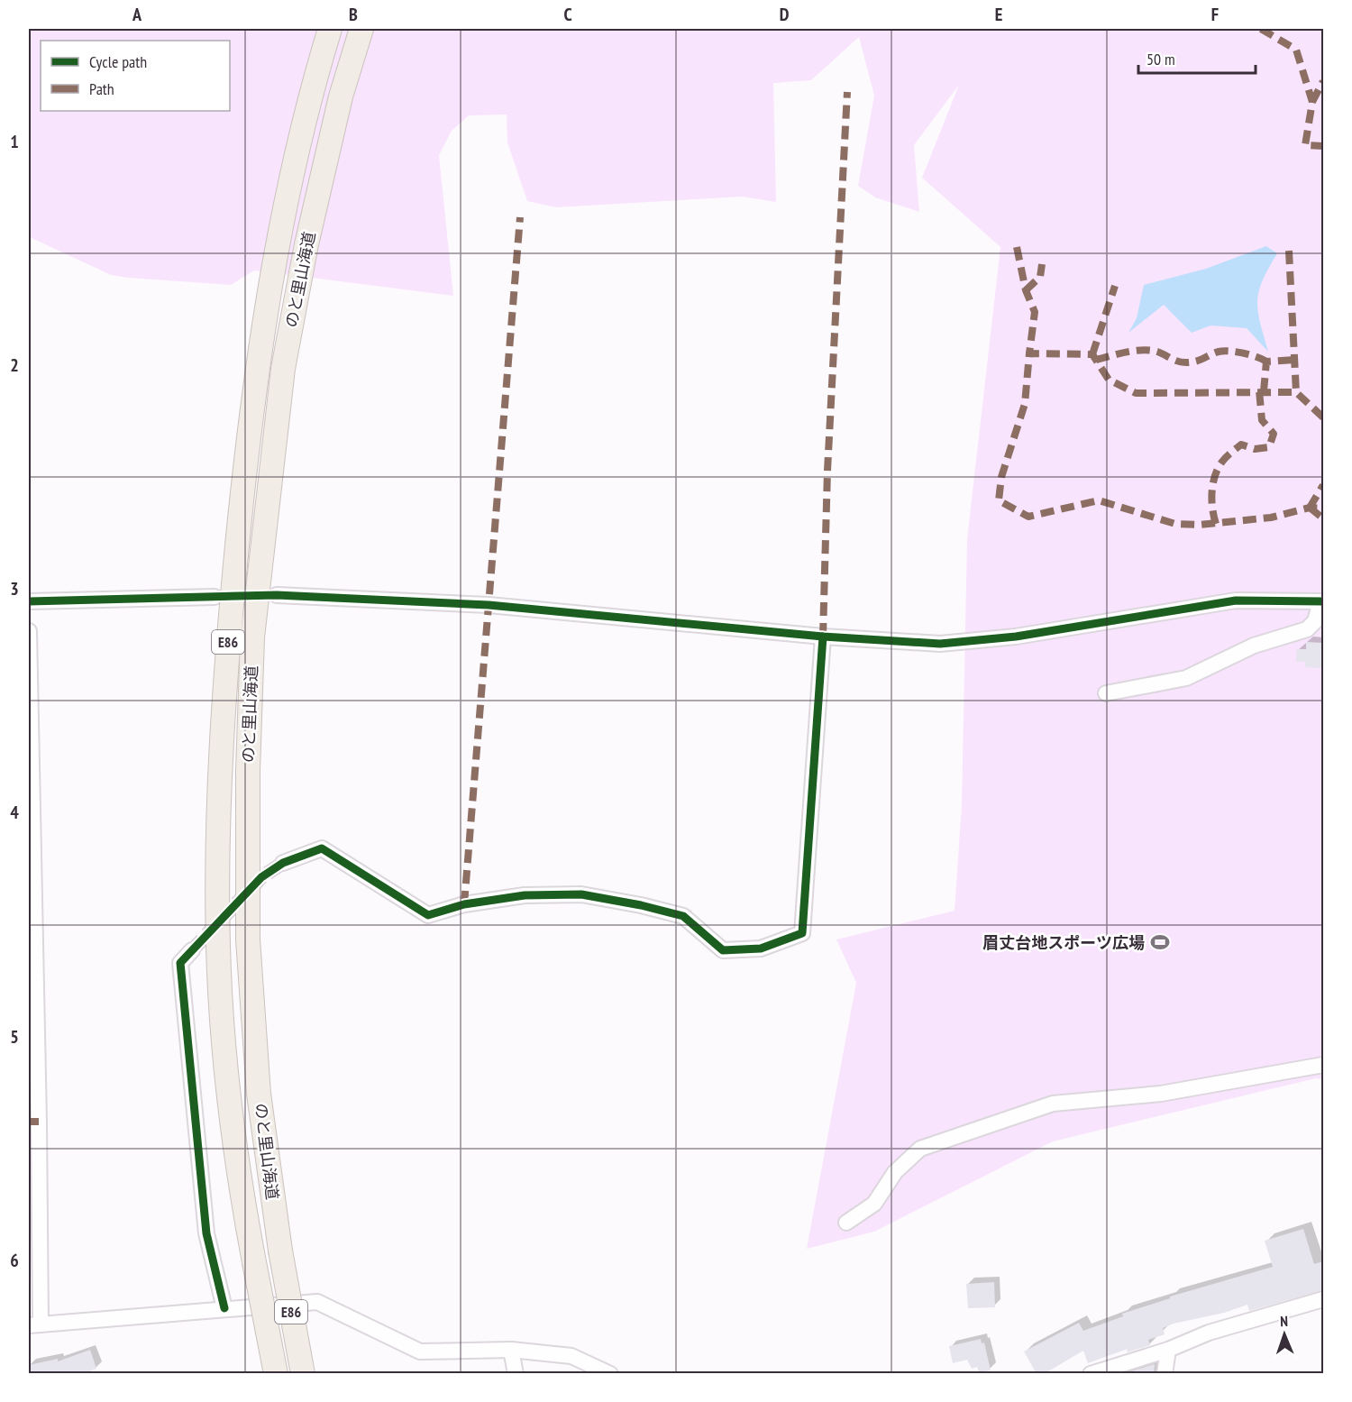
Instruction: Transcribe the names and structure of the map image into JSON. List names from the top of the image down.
{
  "streets": {
    "highway": ["のと里山海道", "E86"]
  },
  "places": {
    "sports": ["眉丈台地スポーツ広場"]
  },
  "legend": ["Cycle path", "Path"],
  "scale_bar": "50 m",
  "north": "top",
  "grid": {
    "columns": [
      "A",
      "B",
      "C",
      "D",
      "E",
      "F"
    ],
    "rows": [
      "1",
      "2",
      "3",
      "4",
      "5",
      "6"
    ]
  }
}
